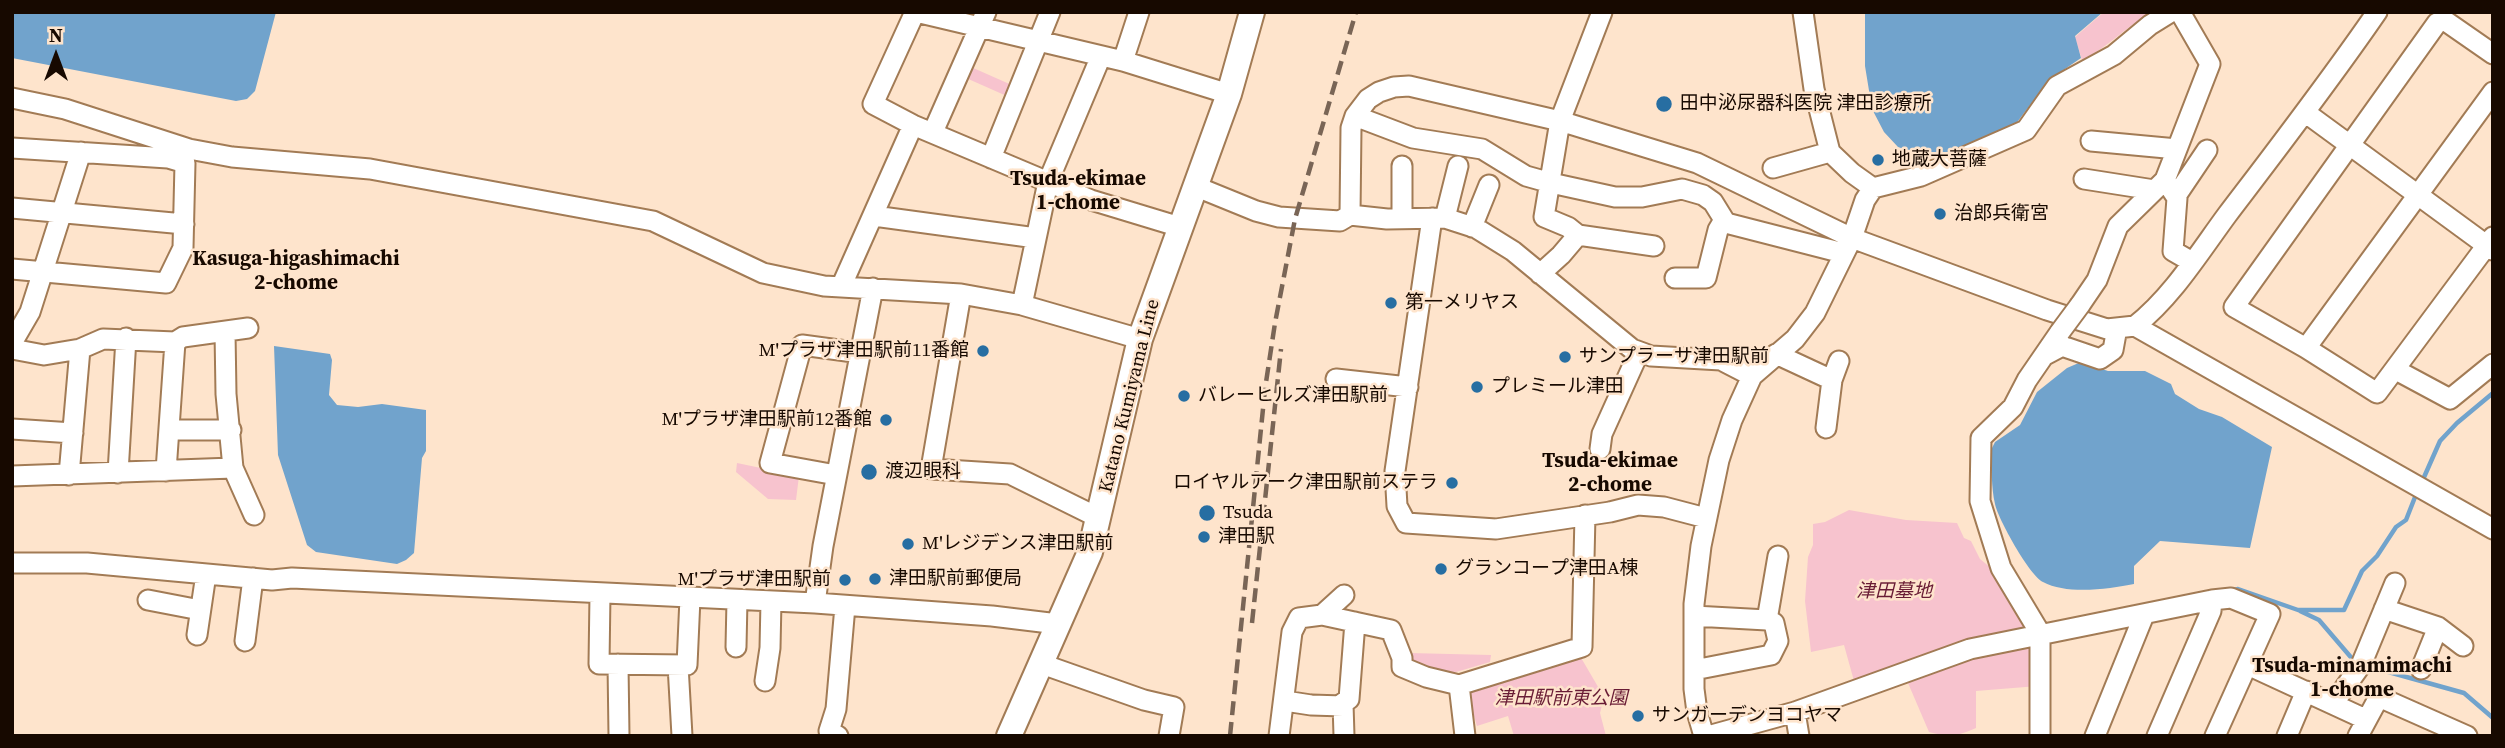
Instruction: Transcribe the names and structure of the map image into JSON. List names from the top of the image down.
{
  "streets": {
    "main road": ["Katano Kumiyama Line"]
  },
  "districts": [
    "Tsuda-ekimae 1-chome",
    "Kasuga-higashimachi 2-chome",
    "Tsuda-ekimae 2-chome",
    "Tsuda-minamimachi 1-chome"
  ],
  "parks": ["津田墓地", "津田駅前東公園"],
  "places": [
    "田中泌尿器科医院 津田診療所",
    "地蔵大菩薩",
    "治郎兵衛宮",
    "第一メリヤス",
    "M'プラザ津田駅前11番館",
    "サンプラーサ津田駅前",
    "プレミール津田",
    "バレーヒルズ津田駅前",
    "M'プラザ津田駅前12番館",
    "渡辺眼科",
    "ロイヤルアーク津田駅前ステラ",
    "Tsuda",
    "津田駅",
    "M'レジデンス津田駅前",
    "グランコープ津田A棟",
    "津田駅前郵便局",
    "M'プラザ津田駅前",
    "サンガーデンヨコヤマ"
  ],
  "north": "top"
}
